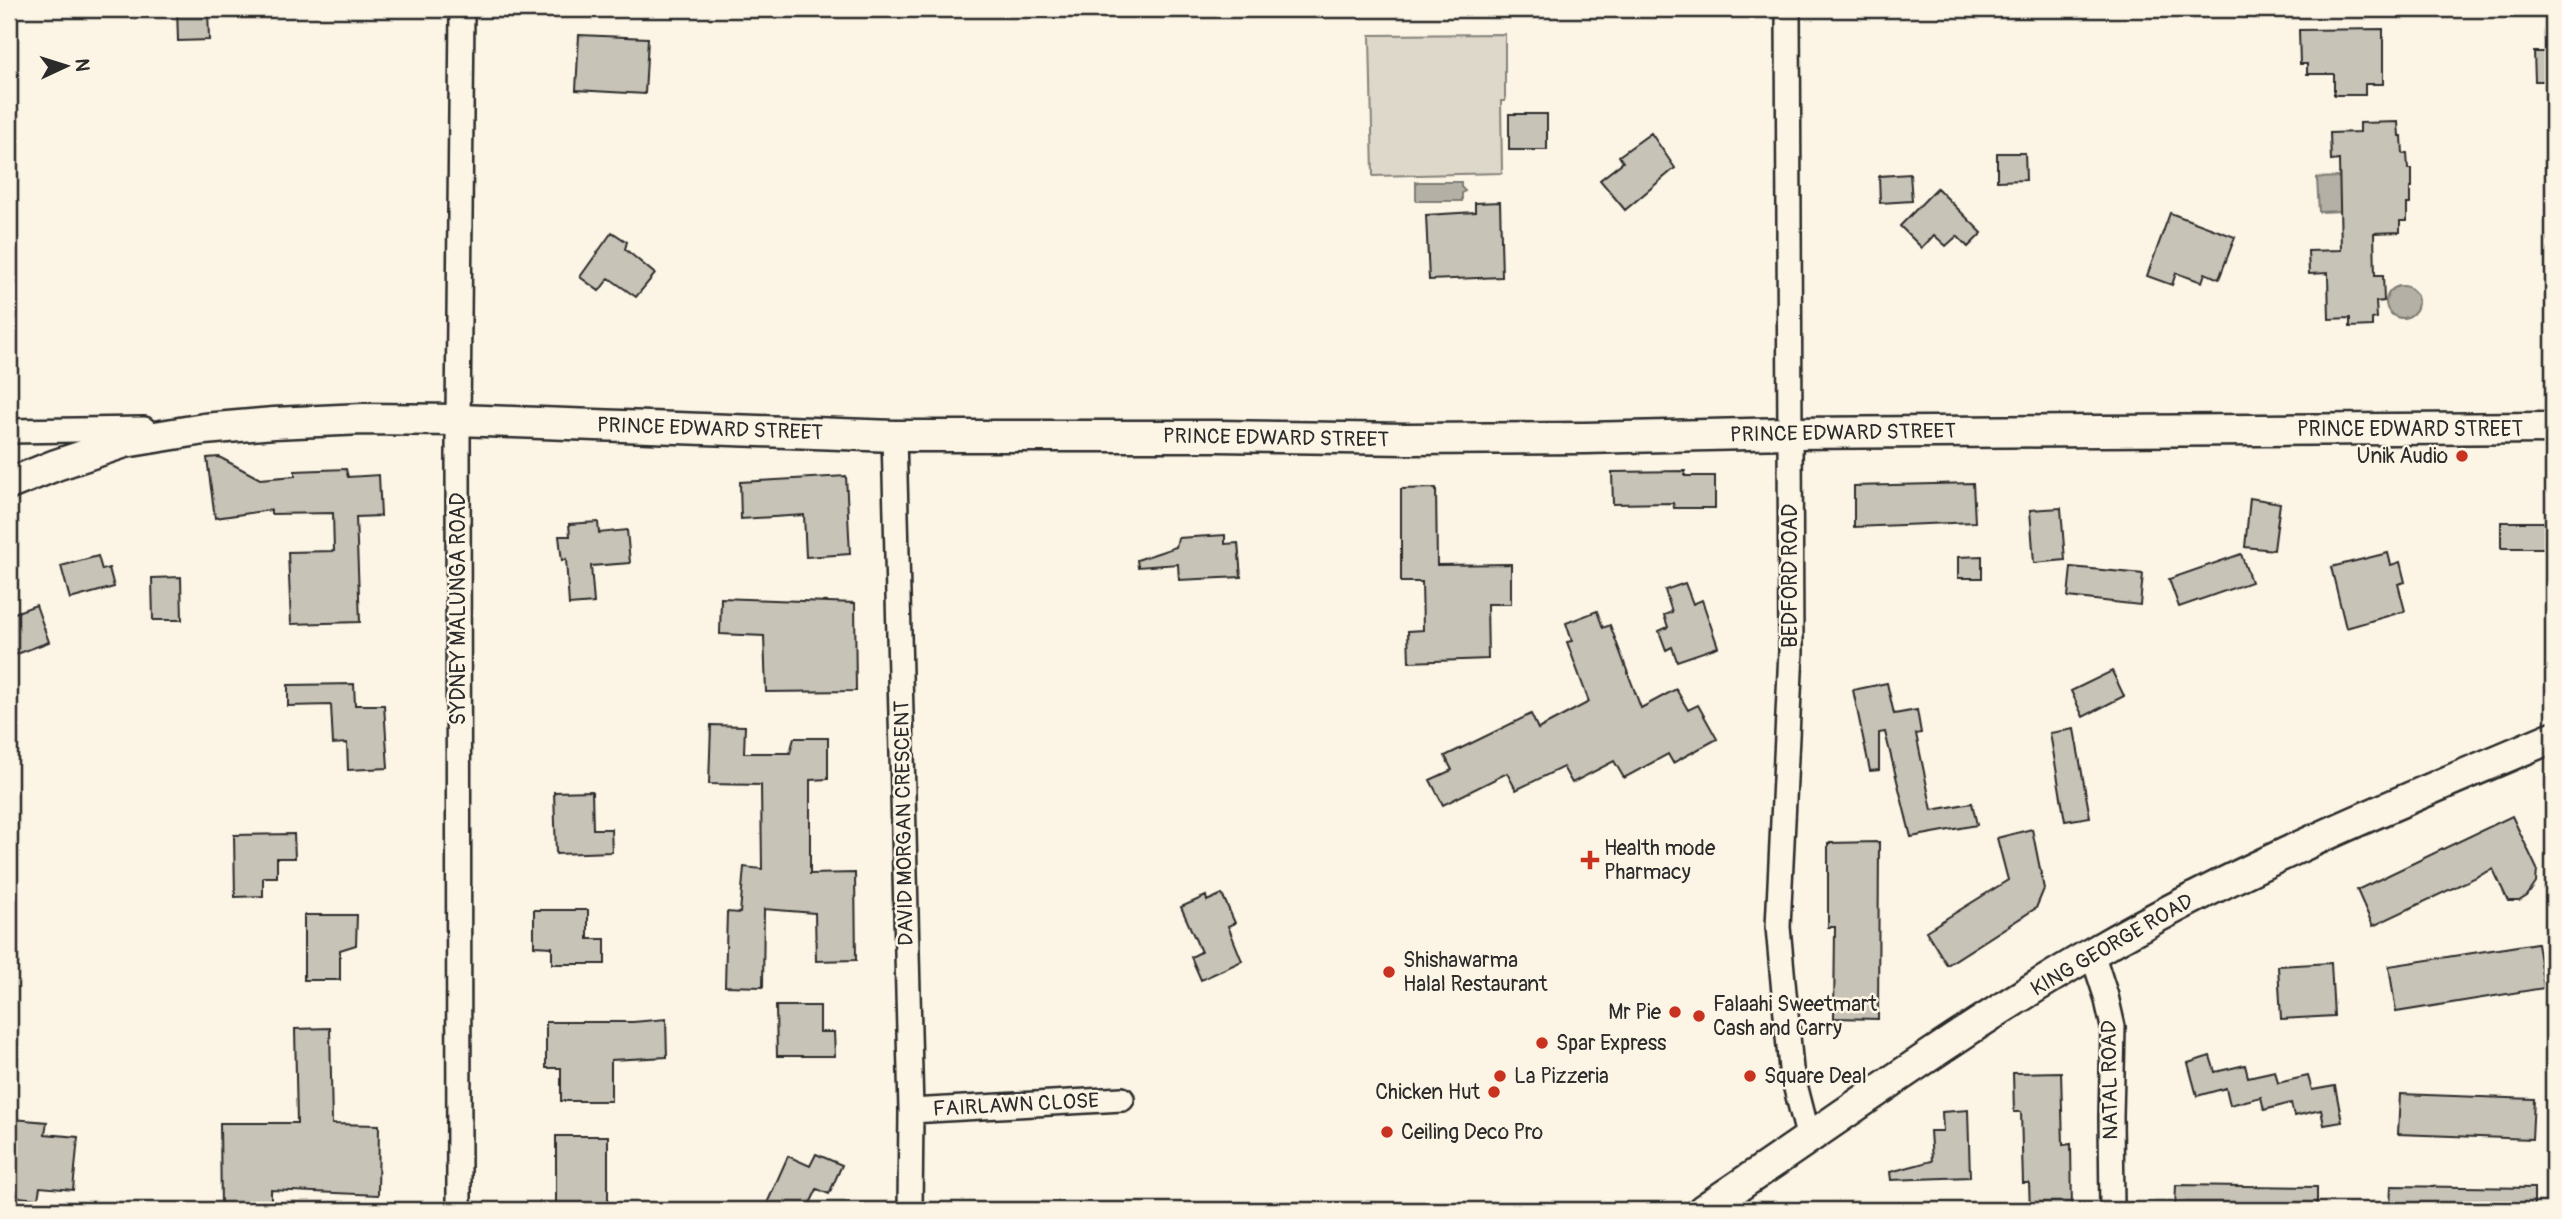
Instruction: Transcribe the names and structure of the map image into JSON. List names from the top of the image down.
{
  "streets": {
    "main road": ["PRINCE EDWARD STREET", "KING GEORGE ROAD"],
    "street": [
      "BEDFORD ROAD",
      "SYDNEY MALUNGA ROAD",
      "DAVID MORGAN CRESCENT",
      "NATAL ROAD",
      "FAIRLAWN CLOSE"
    ]
  },
  "crossings": [
    ["PRINCE EDWARD STREET", "BEDFORD ROAD"],
    ["PRINCE EDWARD STREET", "SYDNEY MALUNGA ROAD"],
    ["PRINCE EDWARD STREET", "DAVID MORGAN CRESCENT"],
    ["BEDFORD ROAD", "KING GEORGE ROAD"],
    ["DAVID MORGAN CRESCENT", "FAIRLAWN CLOSE"],
    ["KING GEORGE ROAD", "NATAL ROAD"]
  ],
  "places": {
    "other": [
      "Unik Audio",
      "Shishawarma Halal Restaurant",
      "Mr Pie",
      "Falaahi Sweetmart Cash and Carry",
      "Spar Express",
      "La Pizzeria",
      "Square Deal",
      "Chicken Hut",
      "Ceiling Deco Pro"
    ],
    "health": ["Health mode Pharmacy"]
  },
  "north": "right"
}
